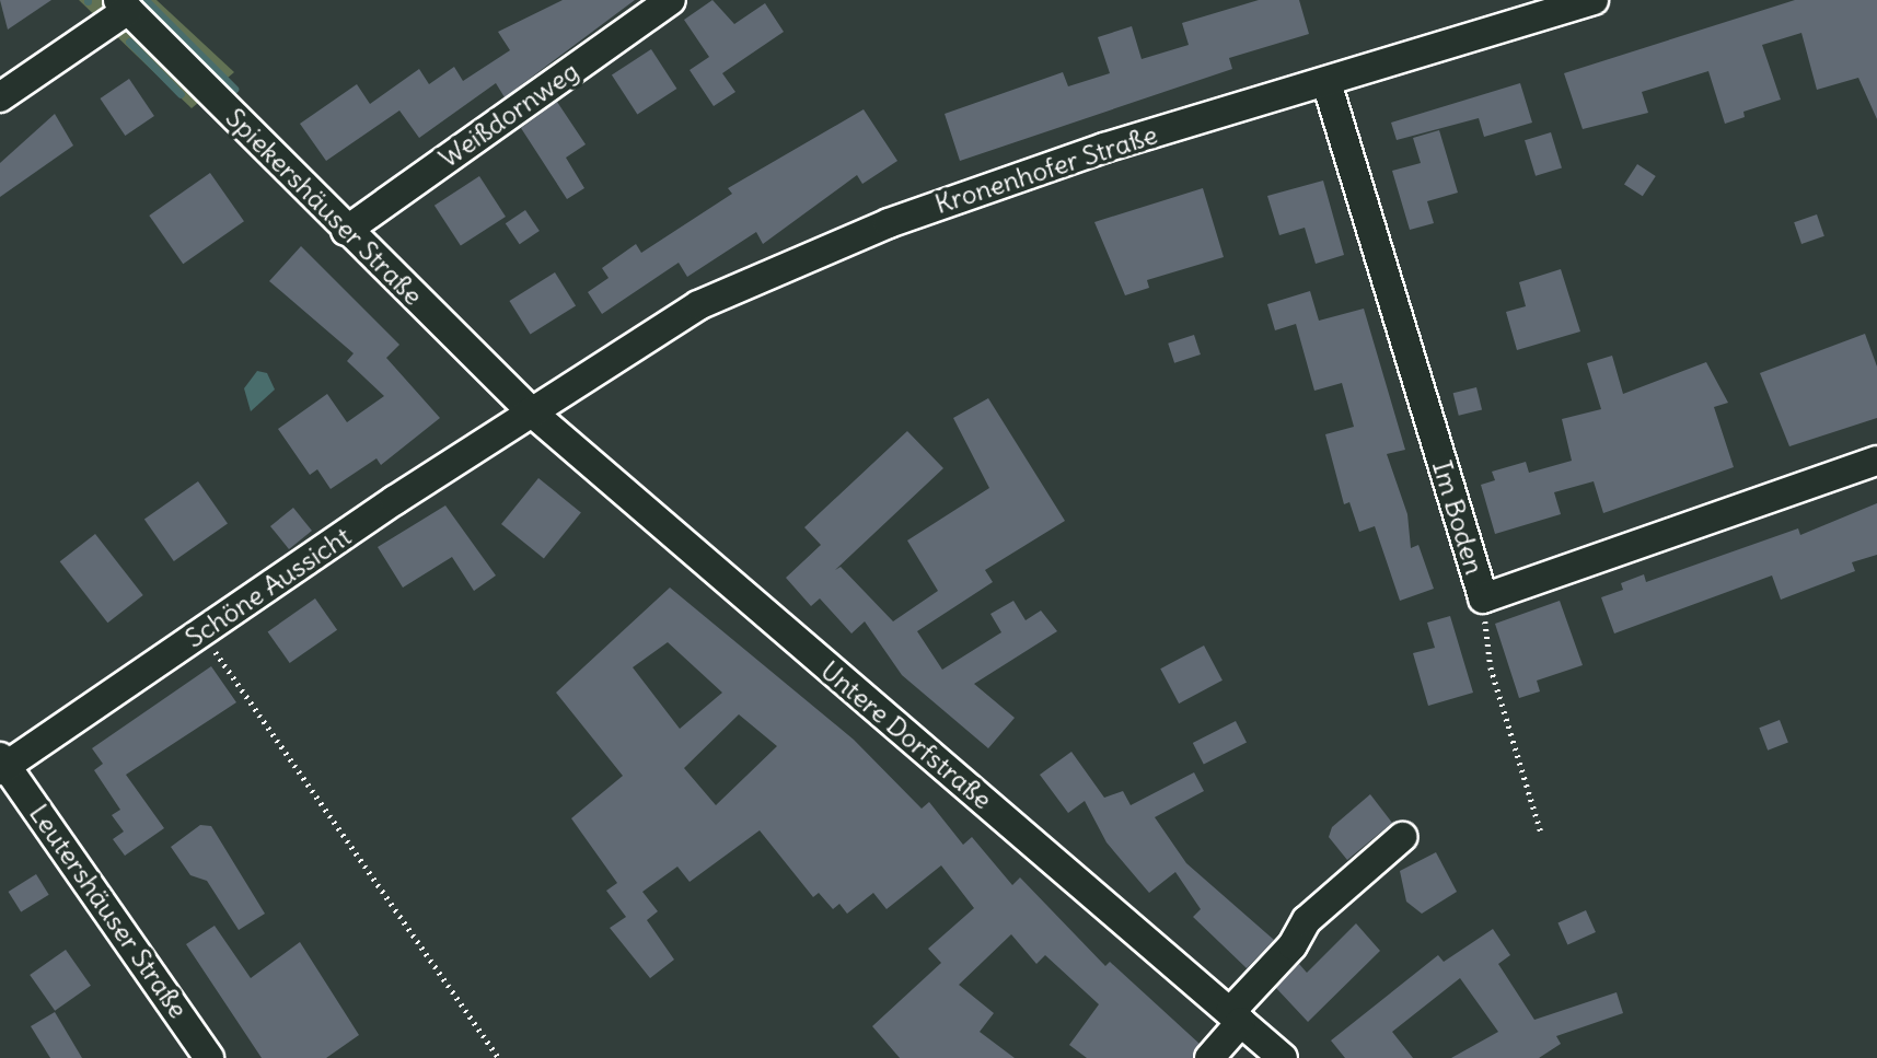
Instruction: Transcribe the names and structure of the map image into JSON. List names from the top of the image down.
{
  "streets": {
    "street": [
      "Weißdornweg",
      "Kronenhofer Straße",
      "Spiekershäuser Straße",
      "Im Boden",
      "Schöne Aussicht",
      "Untere Dorfstraße",
      "Leutershäuser Straße"
    ]
  },
  "crossings": [
    ["Weißdornweg", "Spiekershäuser Straße"],
    ["Kronenhofer Straße", "Spiekershäuser Straße"],
    ["Kronenhofer Straße", "Im Boden"],
    ["Kronenhofer Straße", "Schöne Aussicht"],
    ["Kronenhofer Straße", "Untere Dorfstraße"],
    ["Spiekershäuser Straße", "Schöne Aussicht"],
    ["Spiekershäuser Straße", "Untere Dorfstraße"],
    ["Schöne Aussicht", "Untere Dorfstraße"],
    ["Schöne Aussicht", "Leutershäuser Straße"]
  ]
}
